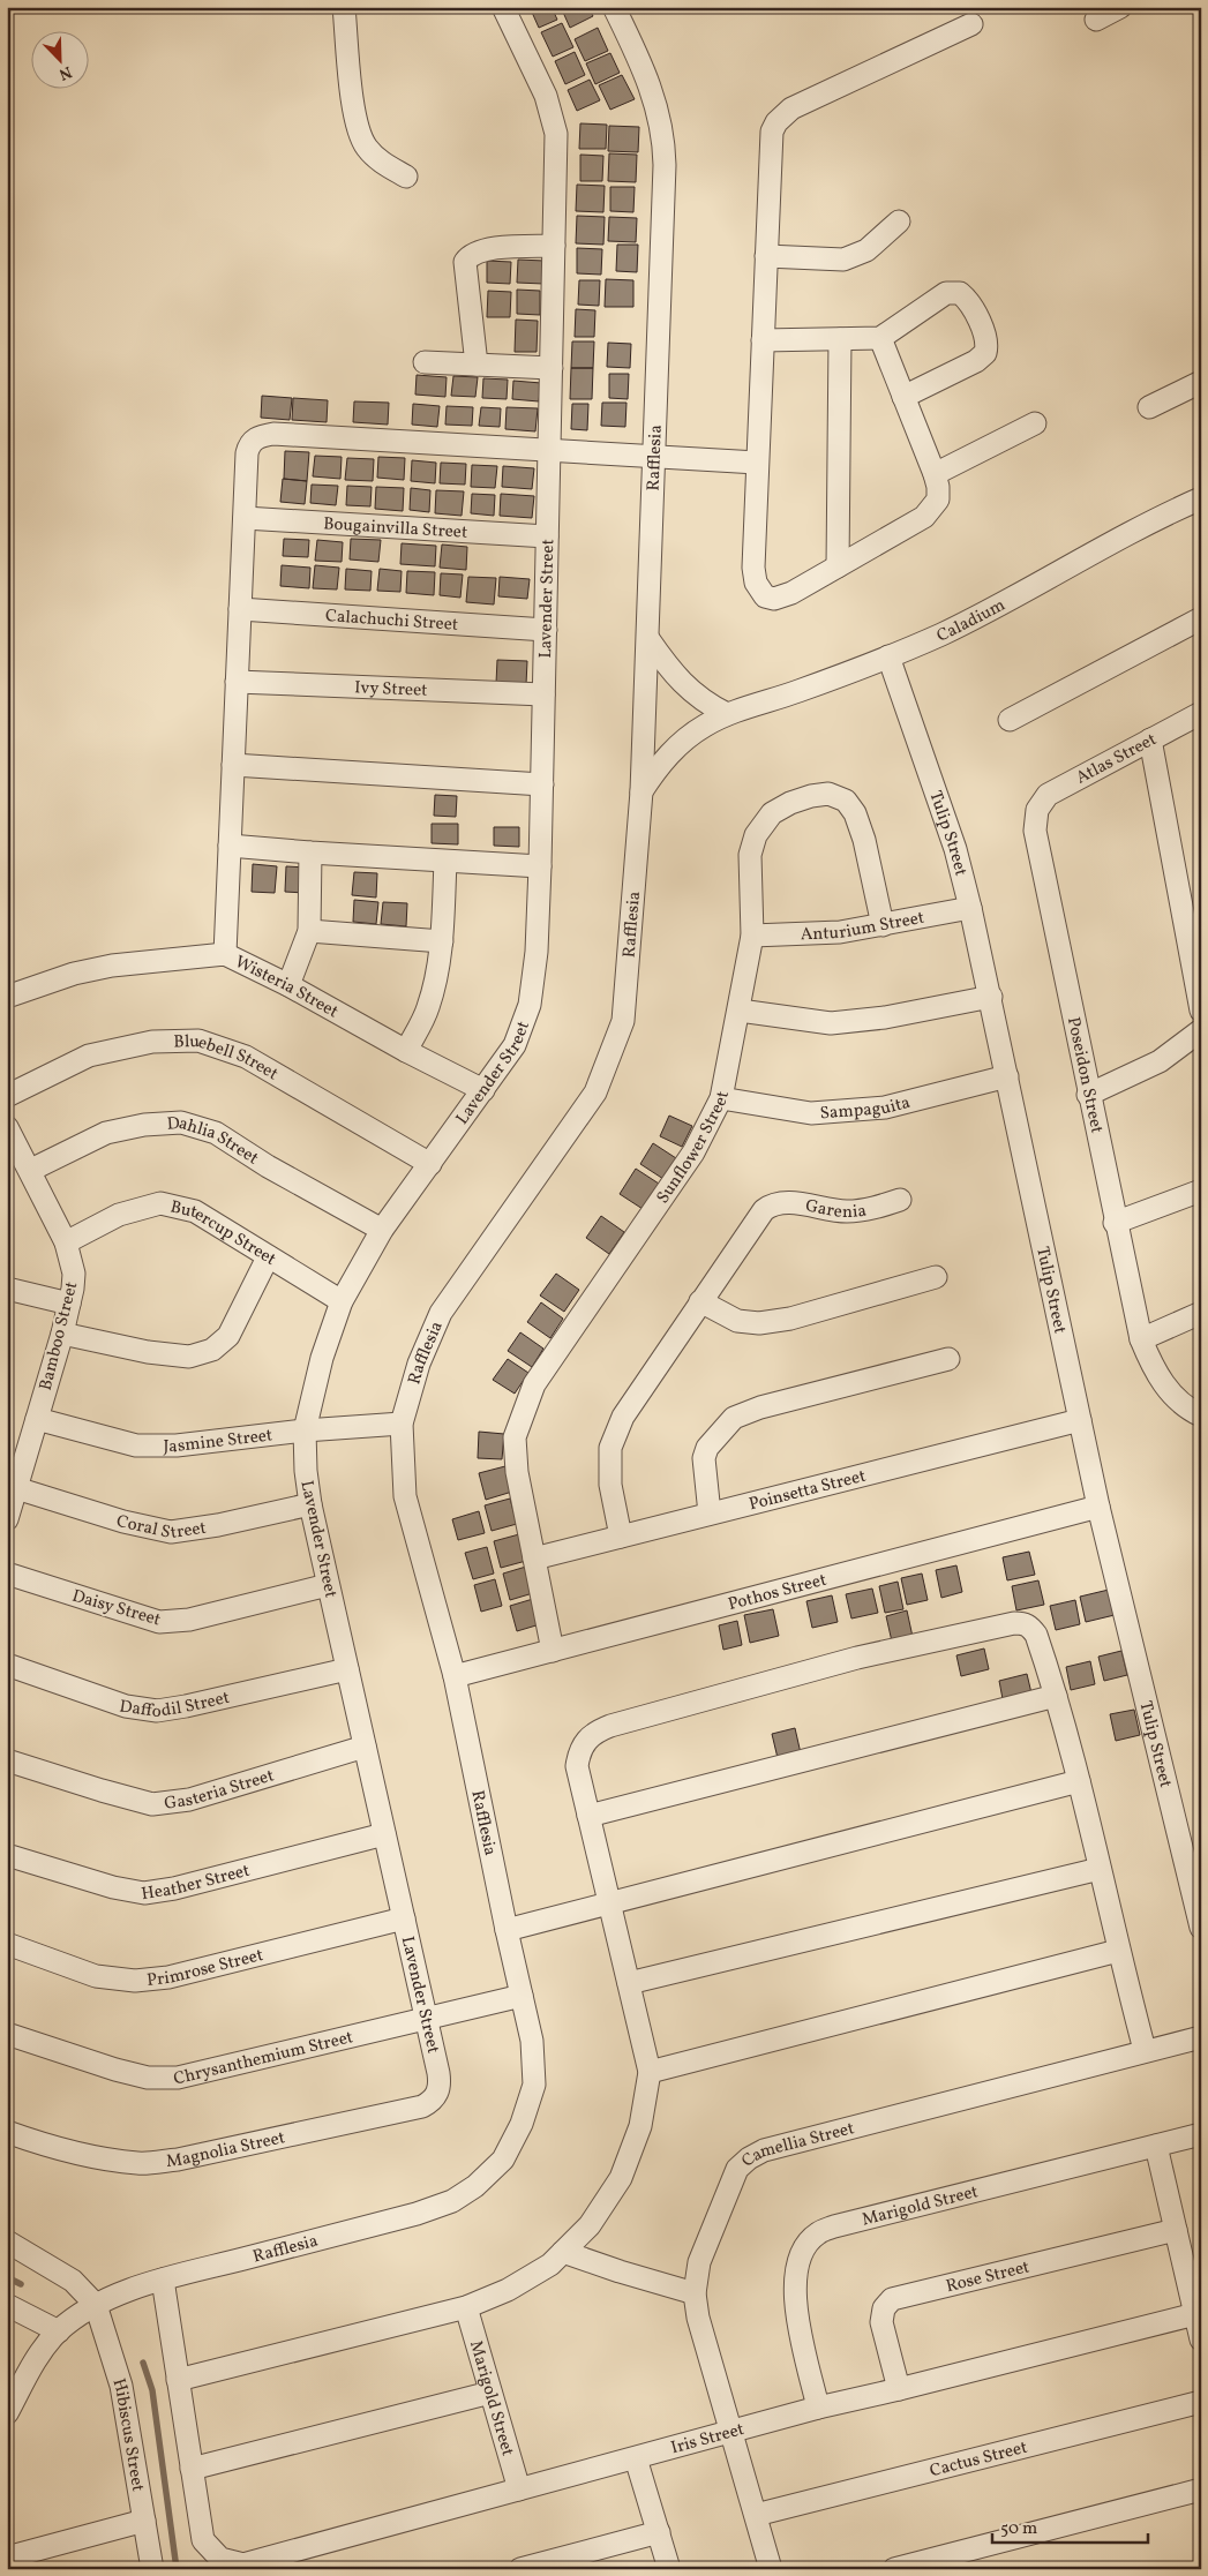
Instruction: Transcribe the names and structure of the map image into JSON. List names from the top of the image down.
{
  "streets": {
    "street": [
      "Rafflesia",
      "Bougainvilla Street",
      "Lavender Street",
      "Caladium",
      "Calachuchi Street",
      "Ivy Street",
      "Atlas Street",
      "Tulip Street",
      "Anturium Street",
      "Wisteria Street",
      "Bluebell Street",
      "Poseidon Street",
      "Sampaguita",
      "Dahlia Street",
      "Sunflower Street",
      "Garenia",
      "Butercup Street",
      "Bamboo Street",
      "Jasmine Street",
      "Poinsetta Street",
      "Coral Street",
      "Pothos Street",
      "Daisy Street",
      "Daffodil Street",
      "Gasteria Street",
      "Heather Street",
      "Primrose Street",
      "Chrysanthemium Street",
      "Camellia Street",
      "Magnolia Street",
      "Marigold Street",
      "Rose Street",
      "Hibiscus Street",
      "Iris Street",
      "Cactus Street"
    ]
  },
  "crossings": [
    ["Rafflesia", "Caladium"],
    ["Rafflesia", "Jasmine Street"],
    ["Rafflesia", "Pothos Street"],
    ["Rafflesia", "Chrysanthemium Street"],
    ["Rafflesia", "Hibiscus Street"],
    ["Bougainvilla Street", "Lavender Street"],
    ["Lavender Street", "Calachuchi Street"],
    ["Lavender Street", "Ivy Street"],
    ["Lavender Street", "Wisteria Street"],
    ["Lavender Street", "Bluebell Street"],
    ["Lavender Street", "Dahlia Street"],
    ["Lavender Street", "Butercup Street"],
    ["Lavender Street", "Jasmine Street"],
    ["Lavender Street", "Coral Street"],
    ["Lavender Street", "Daisy Street"],
    ["Lavender Street", "Daffodil Street"],
    ["Lavender Street", "Gasteria Street"],
    ["Lavender Street", "Heather Street"],
    ["Lavender Street", "Primrose Street"],
    ["Lavender Street", "Chrysanthemium Street"],
    ["Lavender Street", "Magnolia Street"],
    ["Caladium", "Tulip Street"],
    ["Atlas Street", "Poseidon Street"],
    ["Tulip Street", "Anturium Street"],
    ["Tulip Street", "Sampaguita"],
    ["Tulip Street", "Poinsetta Street"],
    ["Tulip Street", "Pothos Street"],
    ["Anturium Street", "Sunflower Street"],
    ["Sampaguita", "Sunflower Street"],
    ["Dahlia Street", "Bamboo Street"],
    ["Sunflower Street", "Poinsetta Street"],
    ["Sunflower Street", "Pothos Street"],
    ["Butercup Street", "Bamboo Street"],
    ["Bamboo Street", "Jasmine Street"],
    ["Bamboo Street", "Coral Street"],
    ["Camellia Street", "Iris Street"],
    ["Camellia Street", "Cactus Street"],
    ["Marigold Street", "Iris Street"],
    ["Rose Street", "Iris Street"]
  ],
  "scale_bar": "50 m",
  "north": "bottom right"
}
